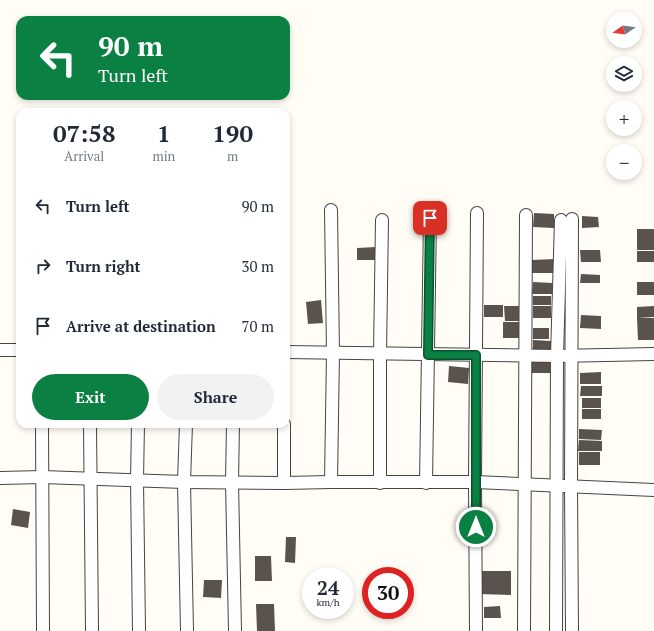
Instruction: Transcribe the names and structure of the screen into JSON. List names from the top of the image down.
{
  "north": "left",
  "page": {
    "map_buttons": ["+", "−"],
    "turn": ["90 m", "Turn left"],
    "eta": [
      "07:58",
      "Arrival",
      "1",
      "min",
      "190",
      "m"
    ],
    "list": [
      {
        "name": "Turn left",
        "value": "90 m"
      },
      {
        "name": "Turn right",
        "value": "30 m"
      },
      {
        "name": "Arrive at destination",
        "value": "70 m"
      }
    ],
    "buttons": ["Exit", "Share"],
    "speed": "24 km/h",
    "limit": "30"
  }
}
